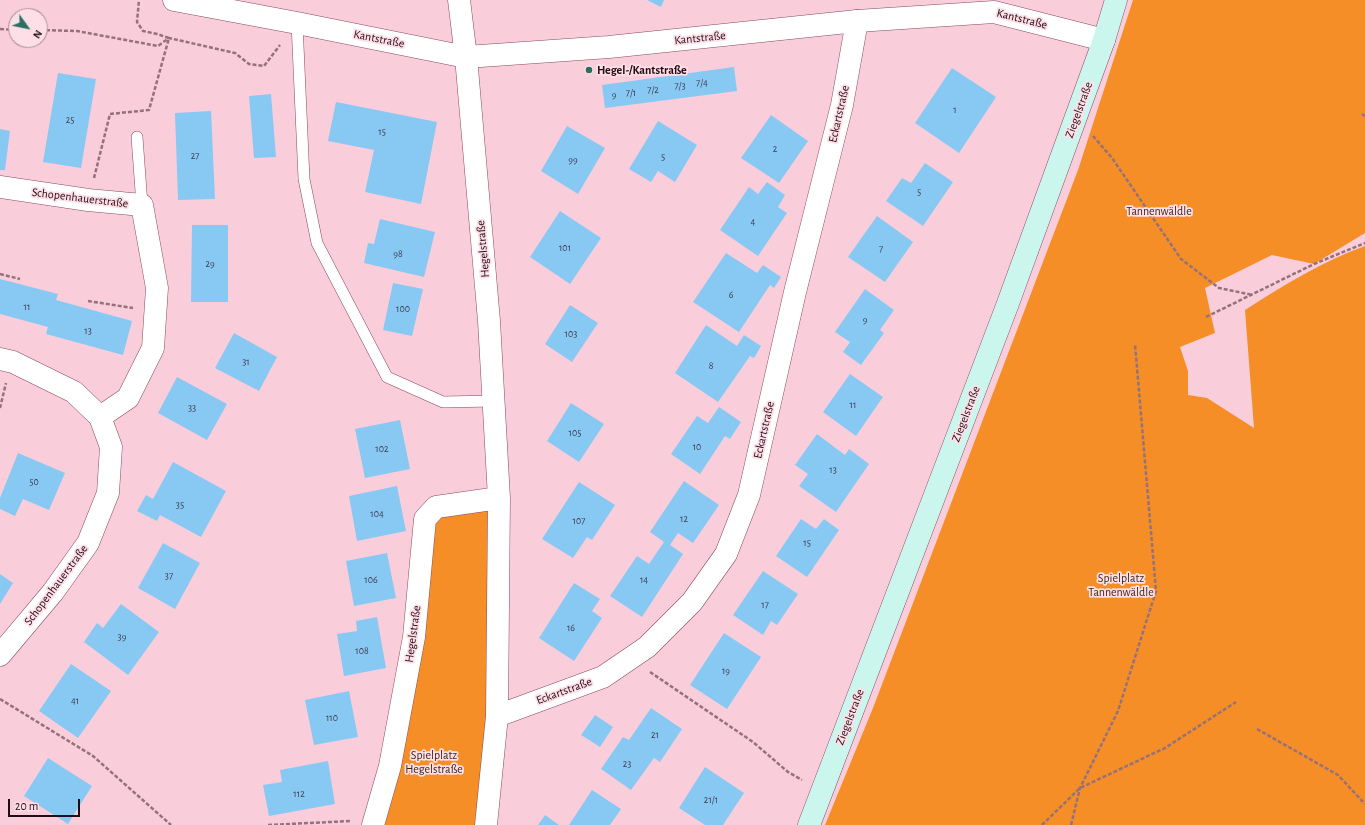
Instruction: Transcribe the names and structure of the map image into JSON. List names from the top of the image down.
{
  "streets": {
    "main road": ["Ziegelstraße"],
    "street": [
      "Kantstraße",
      "Eckartstraße",
      "Schopenhauerstraße",
      "Hegelstraße"
    ]
  },
  "crossings": [
    ["Kantstraße", "Ziegelstraße"],
    ["Kantstraße", "Eckartstraße"],
    ["Kantstraße", "Hegelstraße"],
    ["Eckartstraße", "Hegelstraße"]
  ],
  "parks": ["Tannenwäldle", "Spielplatz Tannenwäldle", "Spielplatz Hegelstraße"],
  "places": ["Hegel-/Kantstraße"],
  "house_numbers": [
    "7/4",
    "7/3",
    "7/2",
    "7/1",
    "9",
    "1",
    "25",
    "15",
    "2",
    "27",
    "5",
    "99",
    "5",
    "4",
    "101",
    "7",
    "98",
    "29",
    "6",
    "11",
    "100",
    "9",
    "13",
    "103",
    "31",
    "8",
    "11",
    "33",
    "105",
    "10",
    "102",
    "13",
    "50",
    "35",
    "104",
    "12",
    "107",
    "15",
    "37",
    "106",
    "14",
    "17",
    "16",
    "39",
    "108",
    "19",
    "41",
    "110",
    "21",
    "23",
    "112",
    "21/1"
  ],
  "scale_bar": "20 m",
  "north": "bottom right"
}
